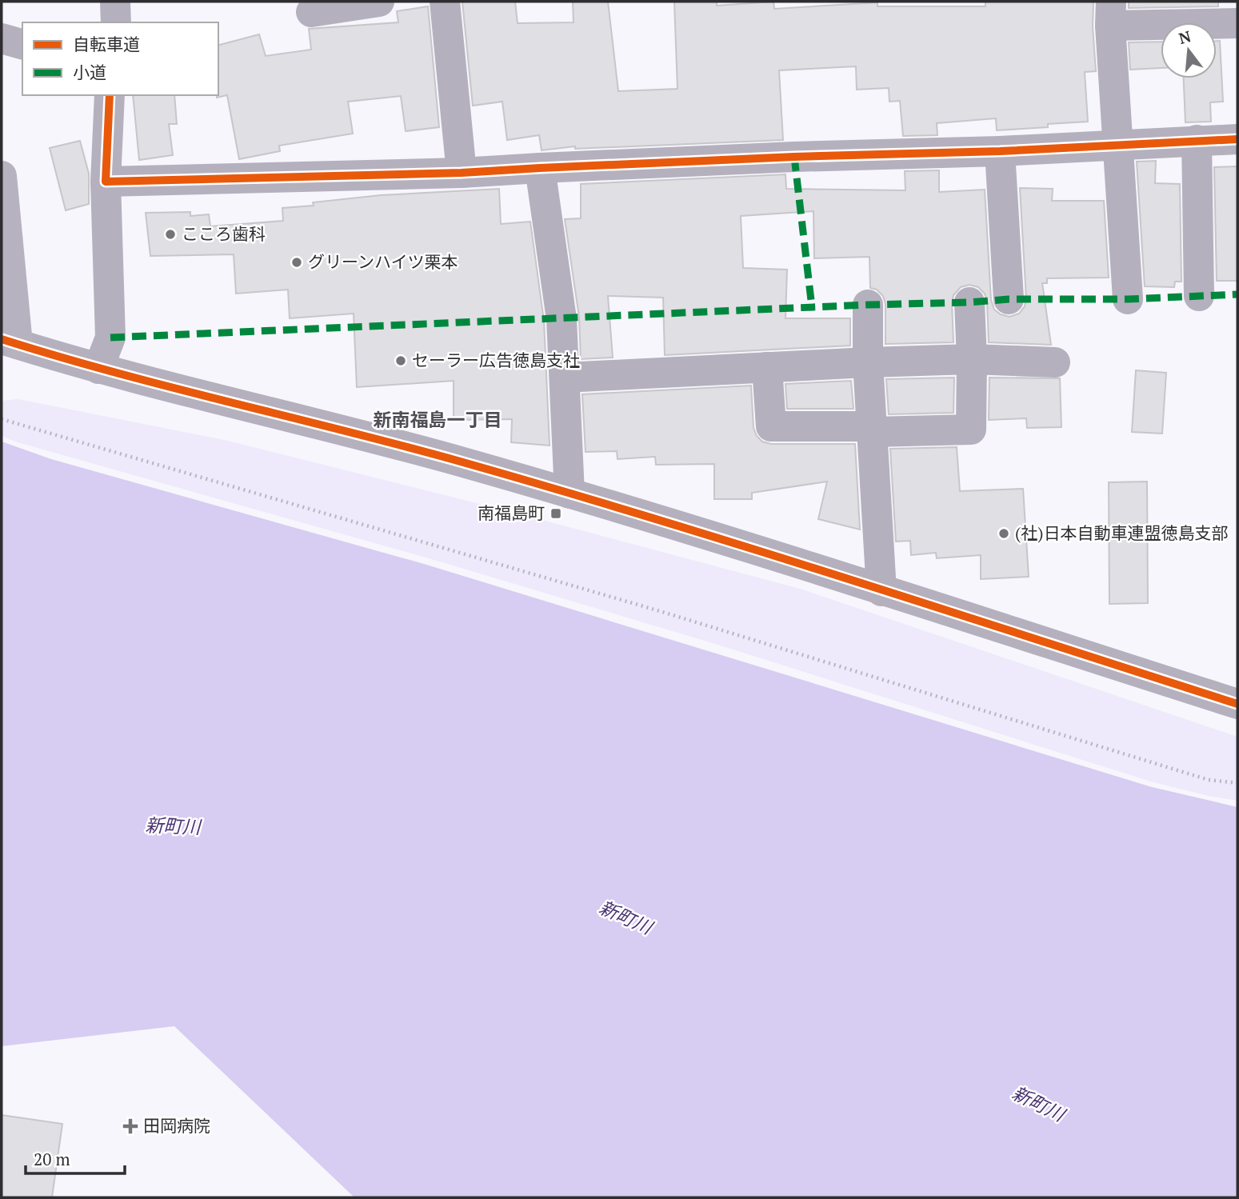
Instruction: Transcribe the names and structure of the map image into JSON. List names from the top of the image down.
{
  "districts": ["新南福島一丁目"],
  "water": ["新町川"],
  "places": {
    "other": [
      "こころ歯科",
      "グリーンハイツ栗本",
      "セーラー広告徳島支社",
      "(社)日本自動車連盟徳島支部"
    ],
    "transit": ["南福島町"],
    "health": ["田岡病院"]
  },
  "legend": ["自転車道", "小道"],
  "scale_bar": "20 m",
  "north": "top"
}
